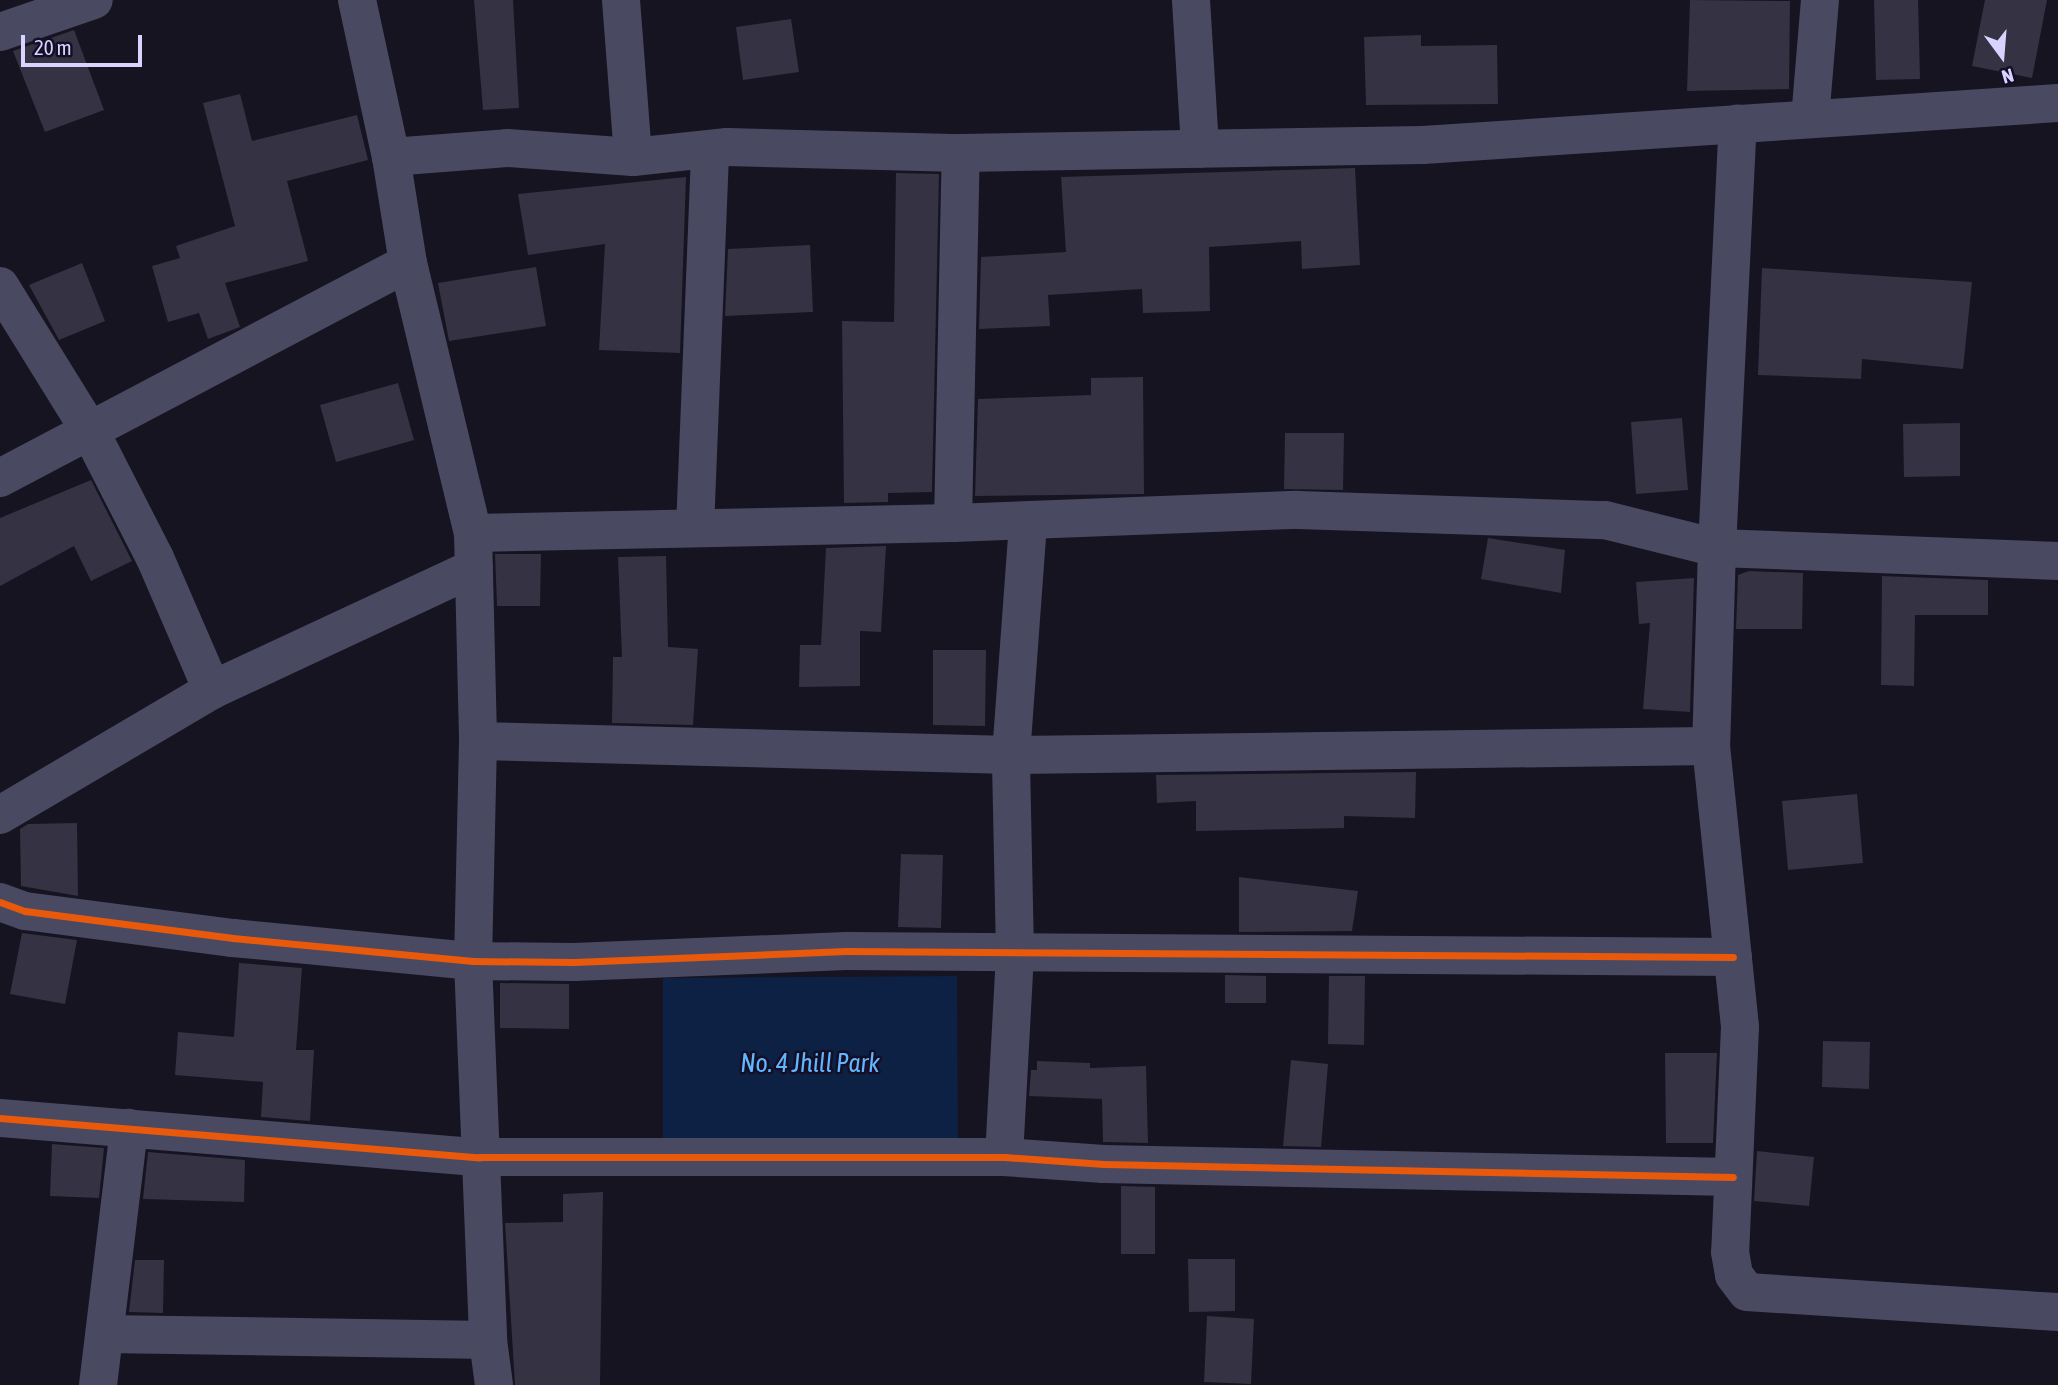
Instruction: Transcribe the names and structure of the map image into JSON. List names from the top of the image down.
{
  "water": ["No. 4 Jhill Park"],
  "scale_bar": "20 m",
  "north": "bottom"
}
